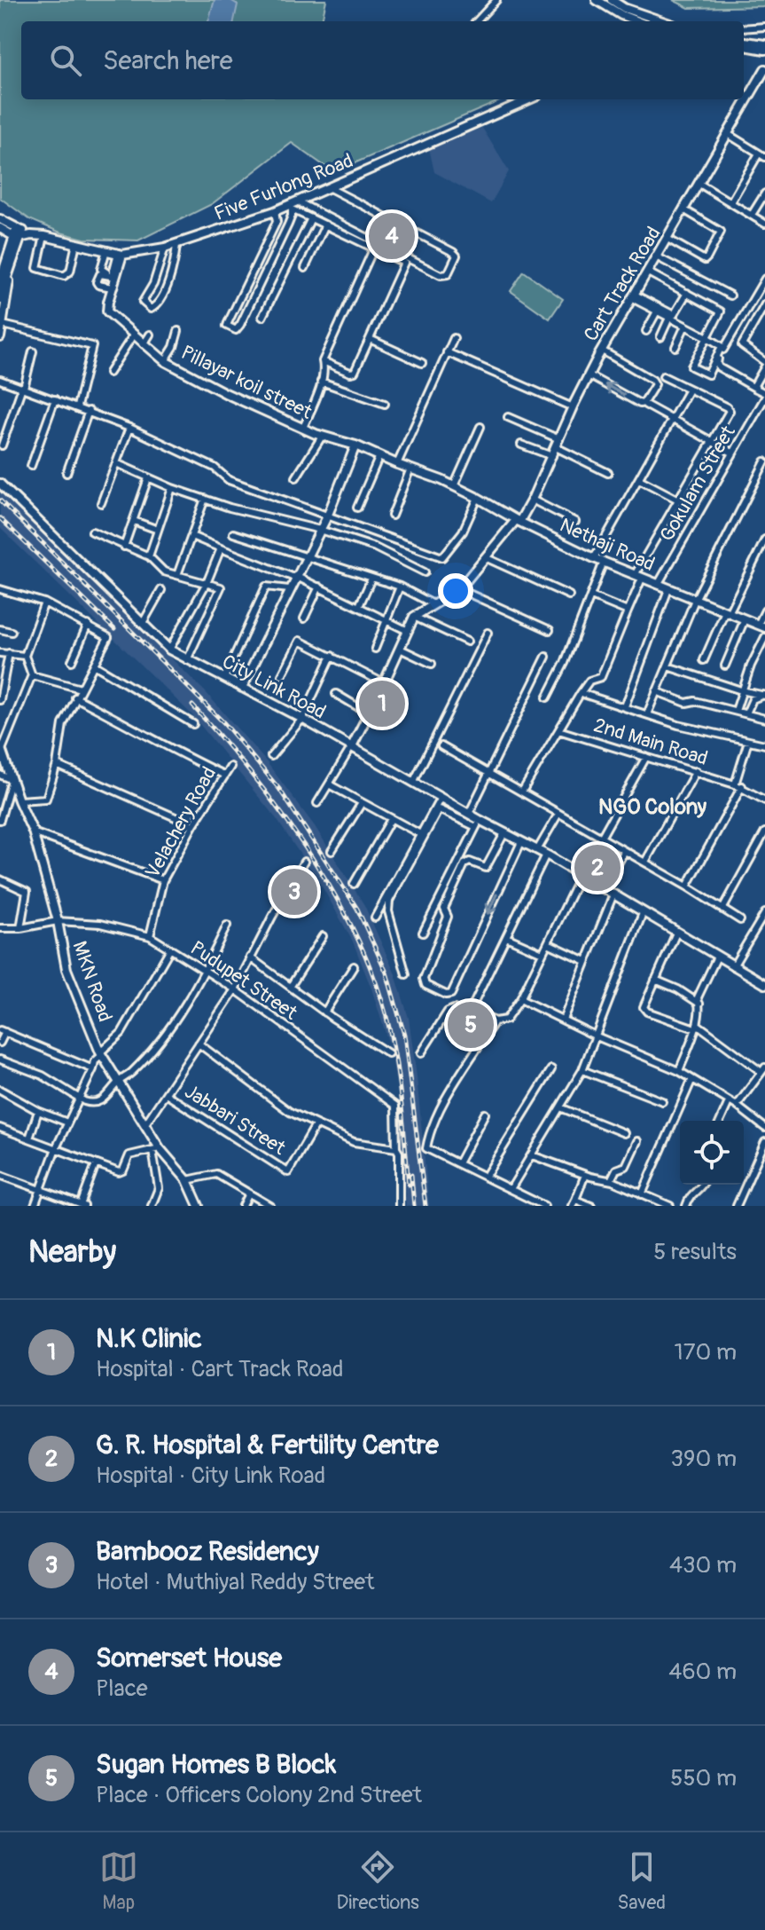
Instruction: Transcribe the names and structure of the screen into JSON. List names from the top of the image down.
{
  "streets": {
    "street": [
      "Five Furlong Road",
      "Cart Track Road",
      "Pillayar koil street",
      "Gokulam Street",
      "Nethaji Road",
      "City Link Road",
      "2nd Main Road",
      "Velachery Road",
      "Pudupet Street",
      "MKN Road",
      "Jabbari Street"
    ]
  },
  "crossings": [
    ["Five Furlong Road", "Pillayar koil street"],
    ["Cart Track Road", "Nethaji Road"],
    ["Pillayar koil street", "Nethaji Road"],
    ["Gokulam Street", "Nethaji Road"],
    ["Velachery Road", "Pudupet Street"],
    ["Pudupet Street", "MKN Road"]
  ],
  "districts": ["NGO Colony"],
  "page": {
    "search": "Search here",
    "pins": [
      "4",
      "1",
      "2",
      "3",
      "5"
    ],
    "heading": ["Nearby", "5 results"],
    "list": [
      {
        "mark": "1",
        "name": "N.K Clinic",
        "note": "Hospital · Cart Track Road",
        "value": "170 m"
      },
      {
        "mark": "2",
        "name": "G. R. Hospital & Fertility Centre",
        "note": "Hospital · City Link Road",
        "value": "390 m"
      },
      {
        "mark": "3",
        "name": "Bambooz Residency",
        "note": "Hotel · Muthiyal Reddy Street",
        "value": "430 m"
      },
      {
        "mark": "4",
        "name": "Somerset House",
        "note": "Place",
        "value": "460 m"
      },
      {
        "mark": "5",
        "name": "Sugan Homes B Block",
        "note": "Place · Officers Colony 2nd Street",
        "value": "550 m"
      }
    ],
    "nav": ["Map", "Directions", "Saved"]
  }
}
